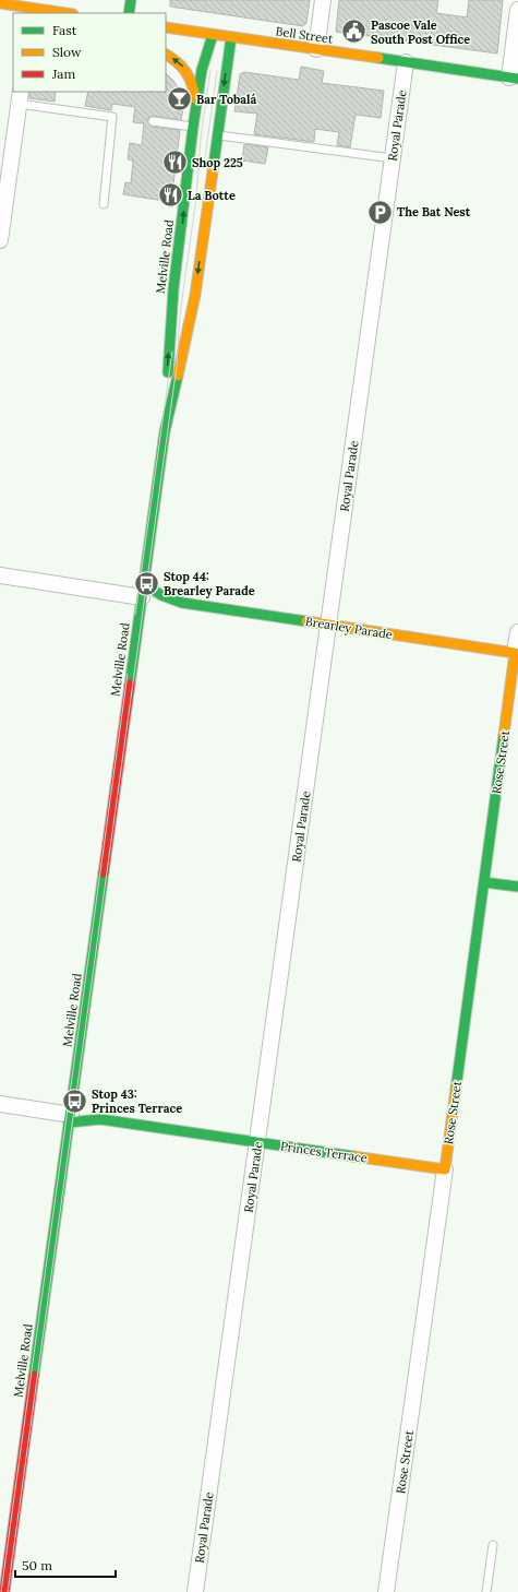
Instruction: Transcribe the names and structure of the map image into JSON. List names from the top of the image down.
{
  "streets": {
    "main road": [
      "Bell Street",
      "Melville Road",
      "Brearley Parade",
      "Rose Street",
      "Princes Terrace"
    ],
    "street": ["Royal Parade"]
  },
  "crossings": [
    ["Bell Street", "Royal Parade"],
    ["Bell Street", "Melville Road"],
    ["Royal Parade", "Brearley Parade"],
    ["Royal Parade", "Princes Terrace"],
    ["Melville Road", "Brearley Parade"],
    ["Melville Road", "Princes Terrace"],
    ["Brearley Parade", "Rose Street"],
    ["Rose Street", "Princes Terrace"]
  ],
  "places": {
    "public building": ["Pascoe Vale South Post Office"],
    "bar": ["Bar Tobalá"],
    "restaurant": ["Shop 225", "La Botte"],
    "parking": ["The Bat Nest"],
    "bus stop": ["Stop 44: Brearley Parade", "Stop 43: Princes Terrace"]
  },
  "legend": ["Fast", "Slow", "Jam"],
  "scale_bar": "50 m"
}
